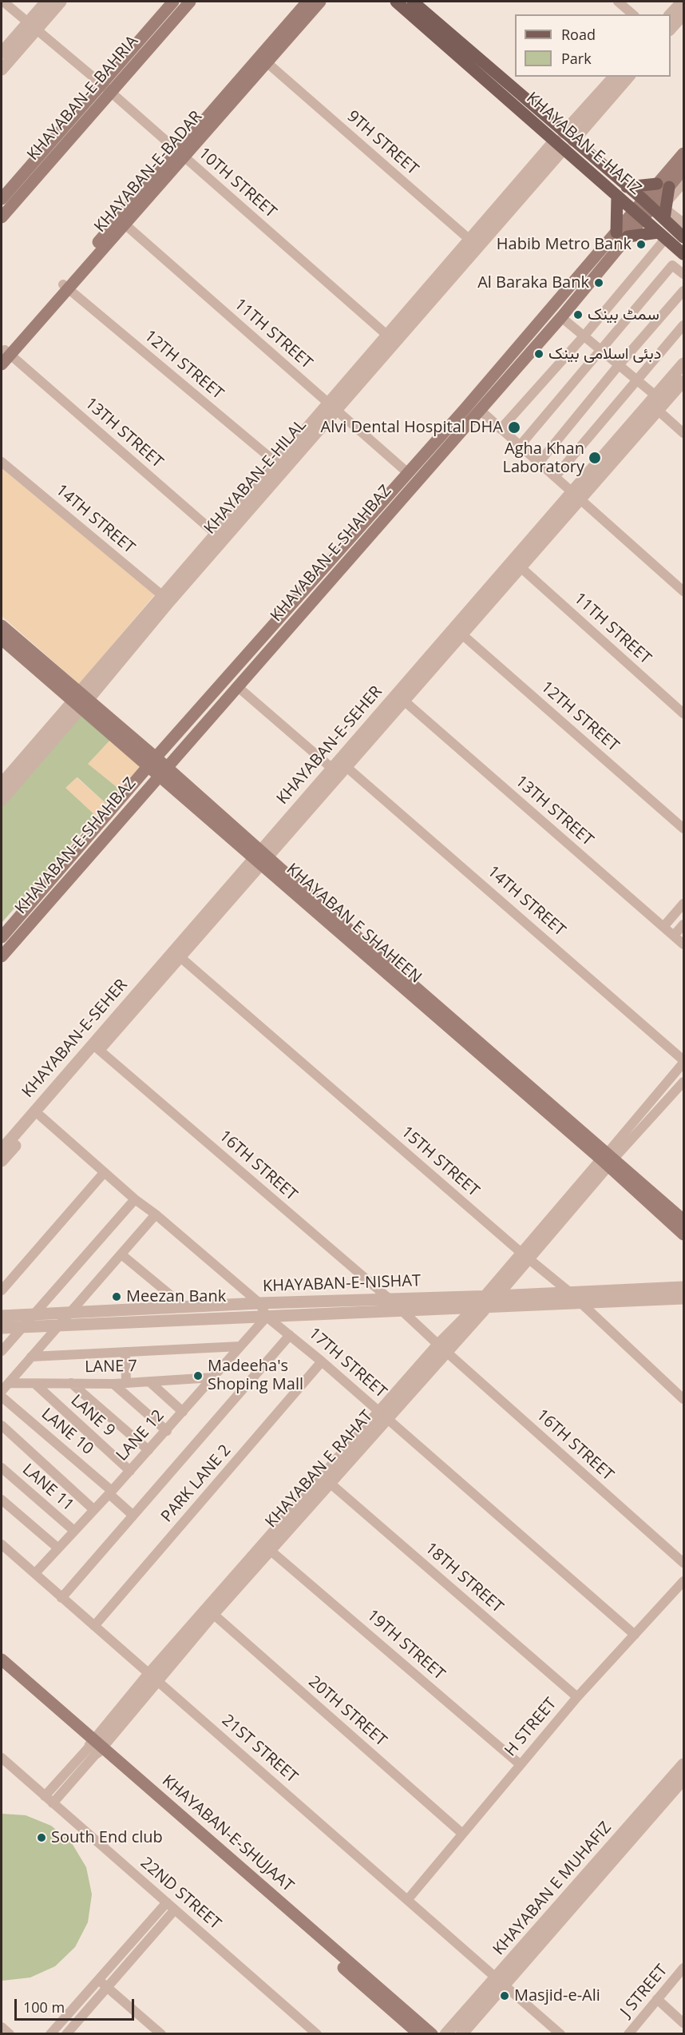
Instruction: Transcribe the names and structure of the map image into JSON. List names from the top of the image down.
{
  "streets": {
    "main road": [
      "KHAYABAN-E-BAHRIA",
      "KHAYABAN-E-HAFIZ",
      "KHAYABAN-E-BADAR",
      "KHAYABAN-E-SHAHBAZ",
      "KHAYABAN E SHAHEEN",
      "KHAYABAN-E-SHUJAAT"
    ],
    "street": [
      "9TH STREET",
      "10TH STREET",
      "11TH STREET",
      "12TH STREET",
      "13TH STREET",
      "KHAYABAN-E-HILAL",
      "14TH STREET",
      "KHAYABAN-E-SEHER",
      "15TH STREET",
      "16TH STREET",
      "KHAYABAN-E-NISHAT",
      "17TH STREET",
      "LANE 7",
      "LANE 9",
      "LANE 10",
      "LANE 12",
      "KHAYABAN E RAHAT",
      "PARK LANE 2",
      "LANE 11",
      "18TH STREET",
      "19TH STREET",
      "20TH STREET",
      "H STREET",
      "21ST STREET",
      "KHAYABAN E MUHAFIZ",
      "22ND STREET",
      "J STREET"
    ]
  },
  "crossings": [
    ["KHAYABAN-E-BAHRIA", "10TH STREET"],
    ["9TH STREET", "KHAYABAN-E-BADAR"],
    ["9TH STREET", "KHAYABAN-E-HILAL"],
    ["KHAYABAN-E-HAFIZ", "KHAYABAN-E-HILAL"],
    ["KHAYABAN-E-HAFIZ", "KHAYABAN-E-SHAHBAZ"],
    ["KHAYABAN-E-BADAR", "10TH STREET"],
    ["KHAYABAN-E-BADAR", "11TH STREET"],
    ["KHAYABAN-E-BADAR", "12TH STREET"],
    ["KHAYABAN-E-BADAR", "13TH STREET"],
    ["10TH STREET", "KHAYABAN-E-HILAL"],
    ["11TH STREET", "KHAYABAN-E-HILAL"],
    ["11TH STREET", "KHAYABAN-E-SHAHBAZ"],
    ["11TH STREET", "KHAYABAN-E-SEHER"],
    ["12TH STREET", "KHAYABAN-E-HILAL"],
    ["12TH STREET", "KHAYABAN-E-SEHER"],
    ["13TH STREET", "KHAYABAN-E-HILAL"],
    ["13TH STREET", "KHAYABAN-E-SEHER"],
    ["KHAYABAN-E-HILAL", "14TH STREET"],
    ["KHAYABAN-E-HILAL", "KHAYABAN E SHAHEEN"],
    ["14TH STREET", "KHAYABAN-E-SHAHBAZ"],
    ["14TH STREET", "KHAYABAN-E-SEHER"],
    ["KHAYABAN-E-SHAHBAZ", "KHAYABAN E SHAHEEN"],
    ["KHAYABAN-E-SEHER", "KHAYABAN E SHAHEEN"],
    ["KHAYABAN-E-SEHER", "15TH STREET"],
    ["KHAYABAN-E-SEHER", "16TH STREET"],
    ["KHAYABAN-E-SEHER", "17TH STREET"],
    ["KHAYABAN E SHAHEEN", "KHAYABAN E RAHAT"],
    ["15TH STREET", "KHAYABAN-E-NISHAT"],
    ["15TH STREET", "KHAYABAN E RAHAT"],
    ["16TH STREET", "KHAYABAN-E-NISHAT"],
    ["16TH STREET", "KHAYABAN E RAHAT"],
    ["KHAYABAN-E-NISHAT", "17TH STREET"],
    ["KHAYABAN-E-NISHAT", "LANE 12"],
    ["KHAYABAN-E-NISHAT", "KHAYABAN E RAHAT"],
    ["17TH STREET", "LANE 12"],
    ["17TH STREET", "KHAYABAN E RAHAT"],
    ["17TH STREET", "PARK LANE 2"],
    ["17TH STREET", "H STREET"],
    ["LANE 7", "LANE 9"],
    ["LANE 7", "LANE 12"],
    ["LANE 9", "LANE 12"],
    ["LANE 10", "LANE 12"],
    ["LANE 12", "LANE 11"],
    ["LANE 12", "21ST STREET"],
    ["KHAYABAN E RAHAT", "18TH STREET"],
    ["KHAYABAN E RAHAT", "19TH STREET"],
    ["KHAYABAN E RAHAT", "20TH STREET"],
    ["KHAYABAN E RAHAT", "21ST STREET"],
    ["KHAYABAN E RAHAT", "KHAYABAN-E-SHUJAAT"],
    ["KHAYABAN E RAHAT", "22ND STREET"],
    ["PARK LANE 2", "21ST STREET"],
    ["18TH STREET", "H STREET"],
    ["19TH STREET", "H STREET"],
    ["20TH STREET", "H STREET"],
    ["H STREET", "21ST STREET"],
    ["21ST STREET", "KHAYABAN E MUHAFIZ"]
  ],
  "places": [
    "Habib Metro Bank",
    "Al Baraka Bank",
    "سمٹ بینک",
    "دبئی اسلامی بینک",
    "Alvi Dental Hospital DHA",
    "Agha Khan Laboratory",
    "Meezan Bank",
    "Madeeha's Shoping Mall",
    "South End club",
    "Masjid-e-Ali"
  ],
  "legend": ["Road", "Park"],
  "scale_bar": "100 m"
}
